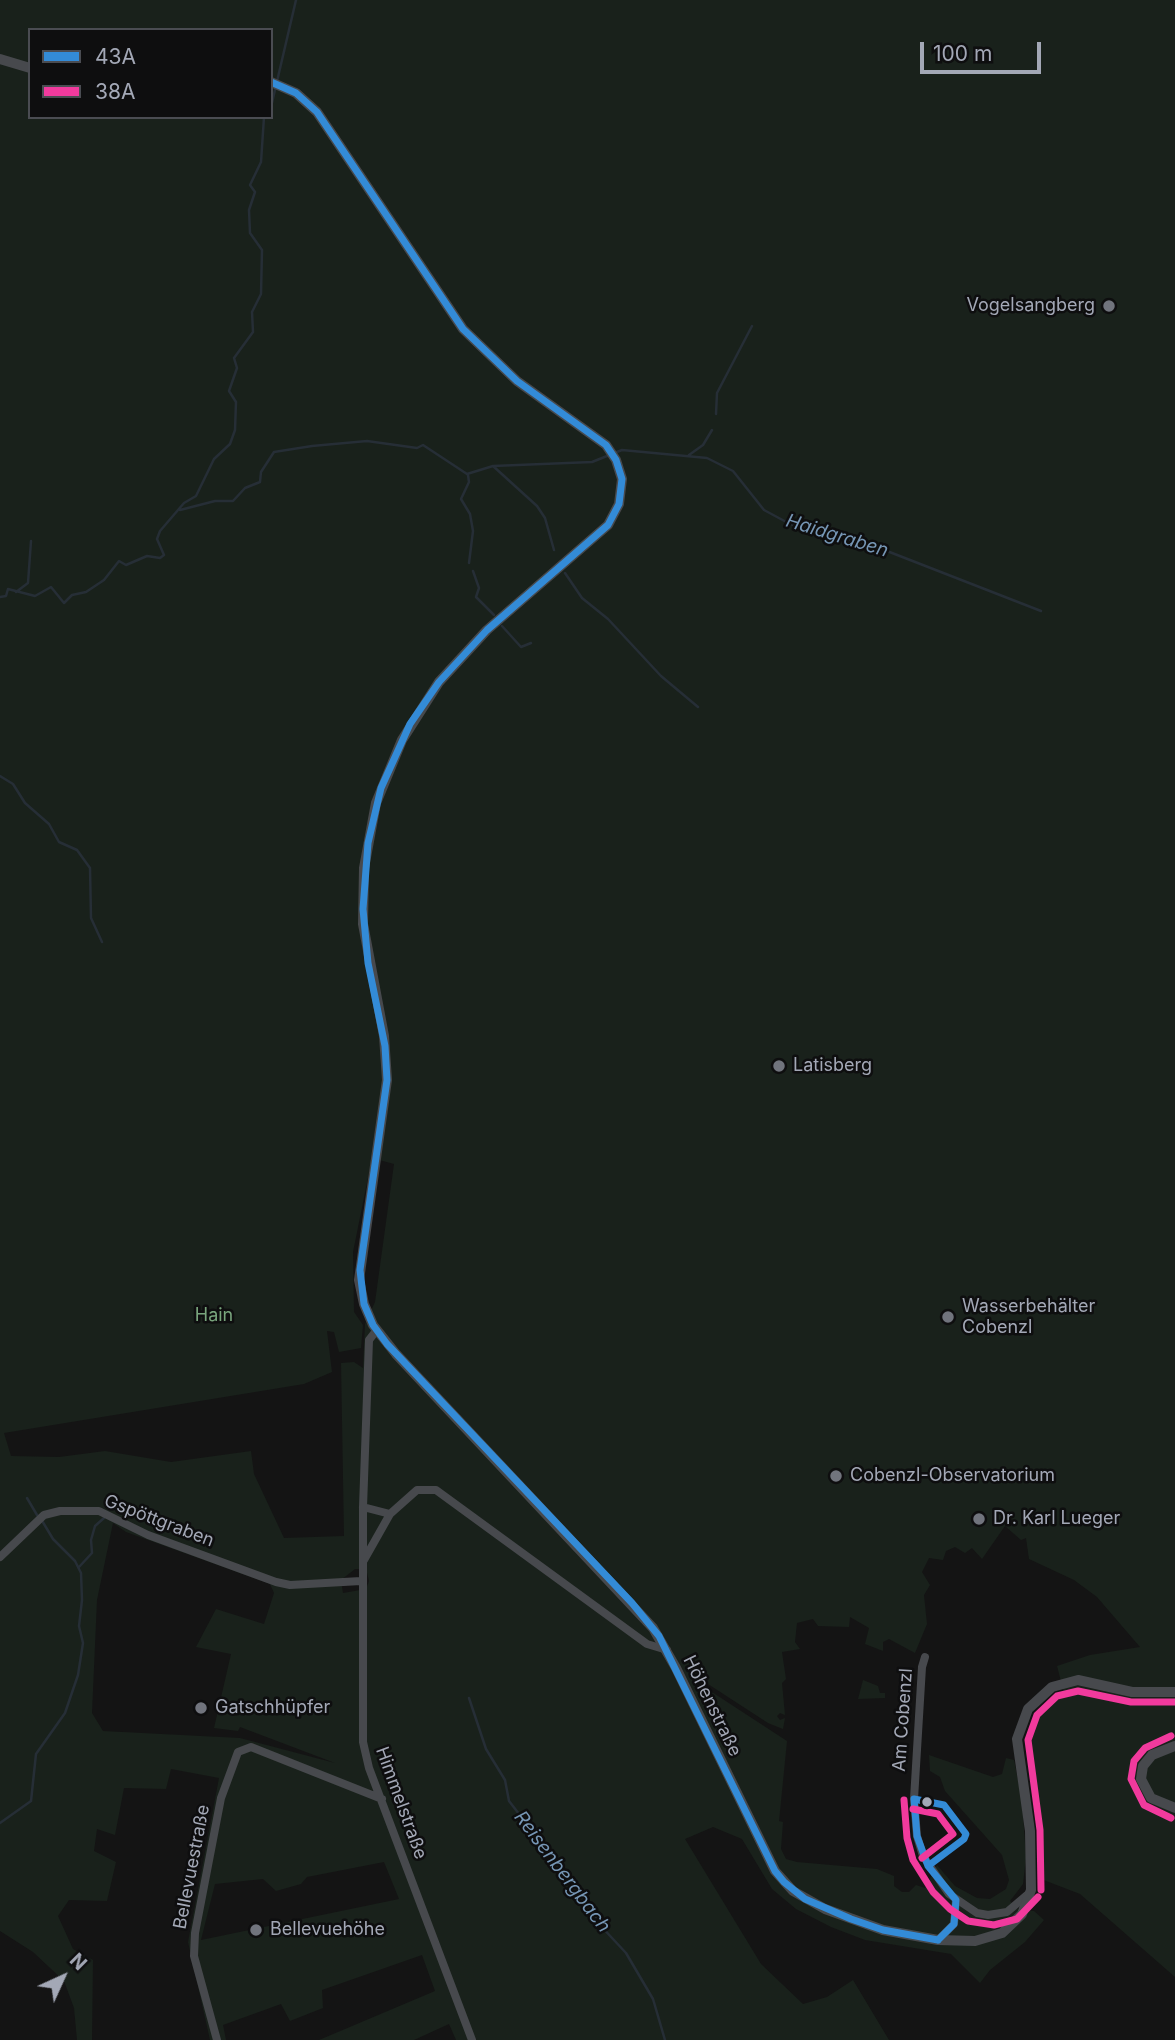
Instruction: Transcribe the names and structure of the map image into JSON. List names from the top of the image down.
{
  "streets": {
    "street": [
      "Gspöttgraben",
      "Höhenstraße",
      "Am Cobenzl",
      "Himmelstraße",
      "Bellevuestraße"
    ]
  },
  "crossings": [
    ["Gspöttgraben", "Himmelstraße"],
    ["Höhenstraße", "Am Cobenzl"],
    ["Höhenstraße", "Himmelstraße"],
    ["Himmelstraße", "Bellevuestraße"]
  ],
  "water": ["Haidgraben", "Reisenbergbach"],
  "parks": ["Hain"],
  "places": [
    "Vogelsangberg",
    "Latisberg",
    "Wasserbehälter Cobenzl",
    "Cobenzl-Observatorium",
    "Dr. Karl Lueger",
    "Gatschhüpfer",
    "Bellevuehöhe"
  ],
  "lines": ["transit line 43A", "transit line 38A"],
  "legend": ["43A", "38A"],
  "scale_bar": "100 m",
  "north": "top right"
}
